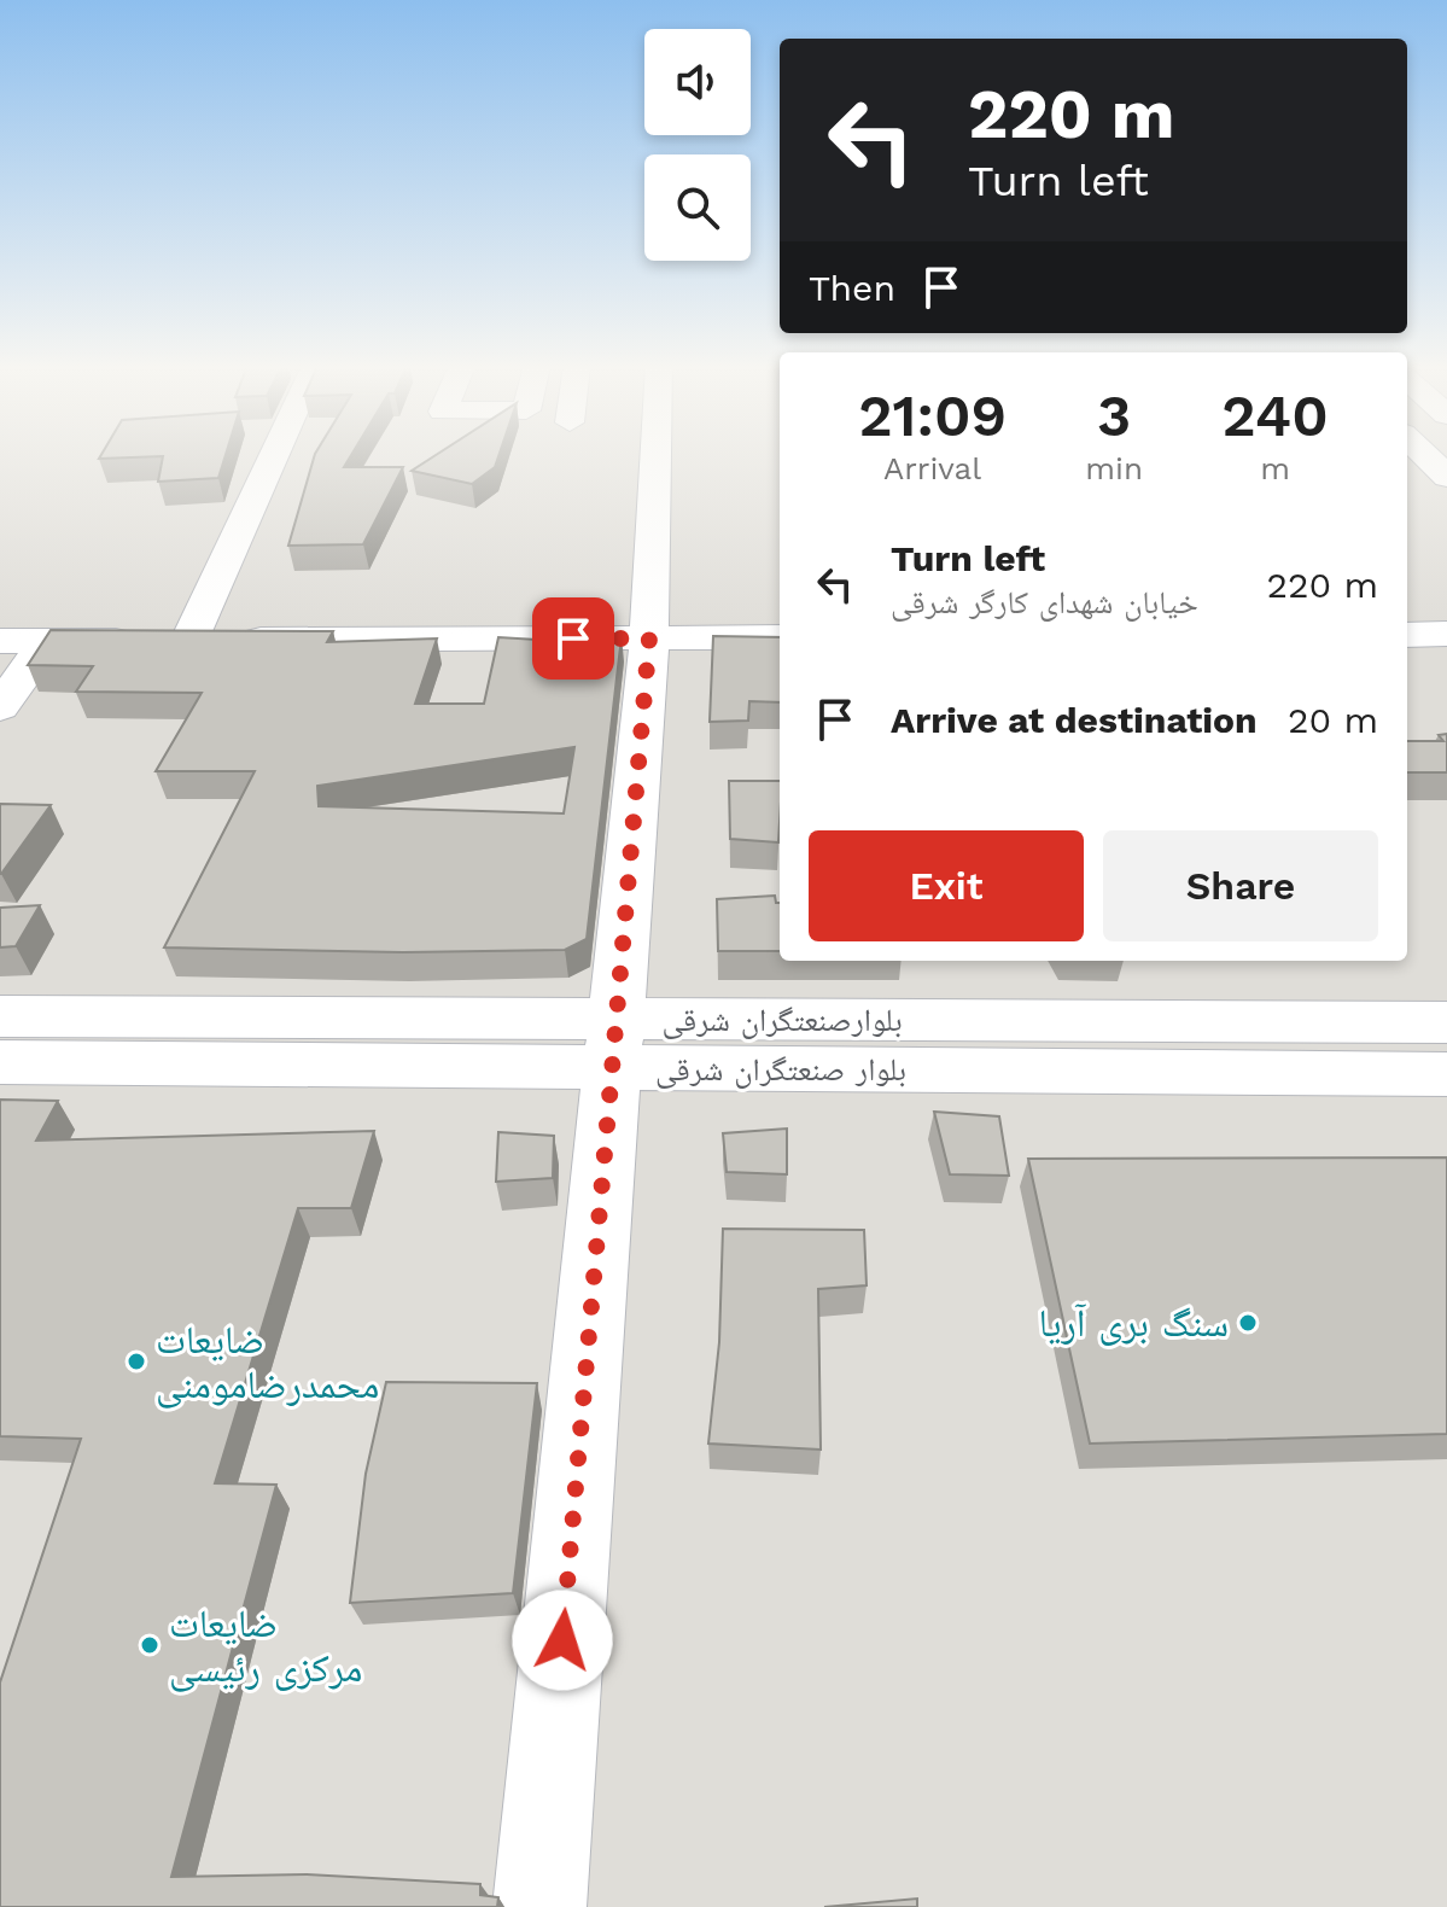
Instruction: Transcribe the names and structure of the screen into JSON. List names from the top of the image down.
{
  "streets": {
    "street": ["بلوارصنعتگران شرقی", "بلوار صنعتگران شرقی"]
  },
  "crossings": [
    ["بلوارصنعتگران شرقی", "بلوار صنعتگران شرقی"]
  ],
  "places": ["سنگ بری آریا", "ضایعات محمدرضامومنی", "ضایعات مرکزی رئیسی"],
  "page": {
    "turn": ["220 m", "Turn left"],
    "then": "Then",
    "eta": [
      "21:09",
      "Arrival",
      "3",
      "min",
      "240",
      "m"
    ],
    "list": [
      {
        "name": "Turn left",
        "note": "خیابان شهدای کارگر شرقی",
        "value": "220 m"
      },
      {
        "name": "Arrive at destination",
        "value": "20 m"
      }
    ],
    "buttons": ["Exit", "Share"]
  }
}
